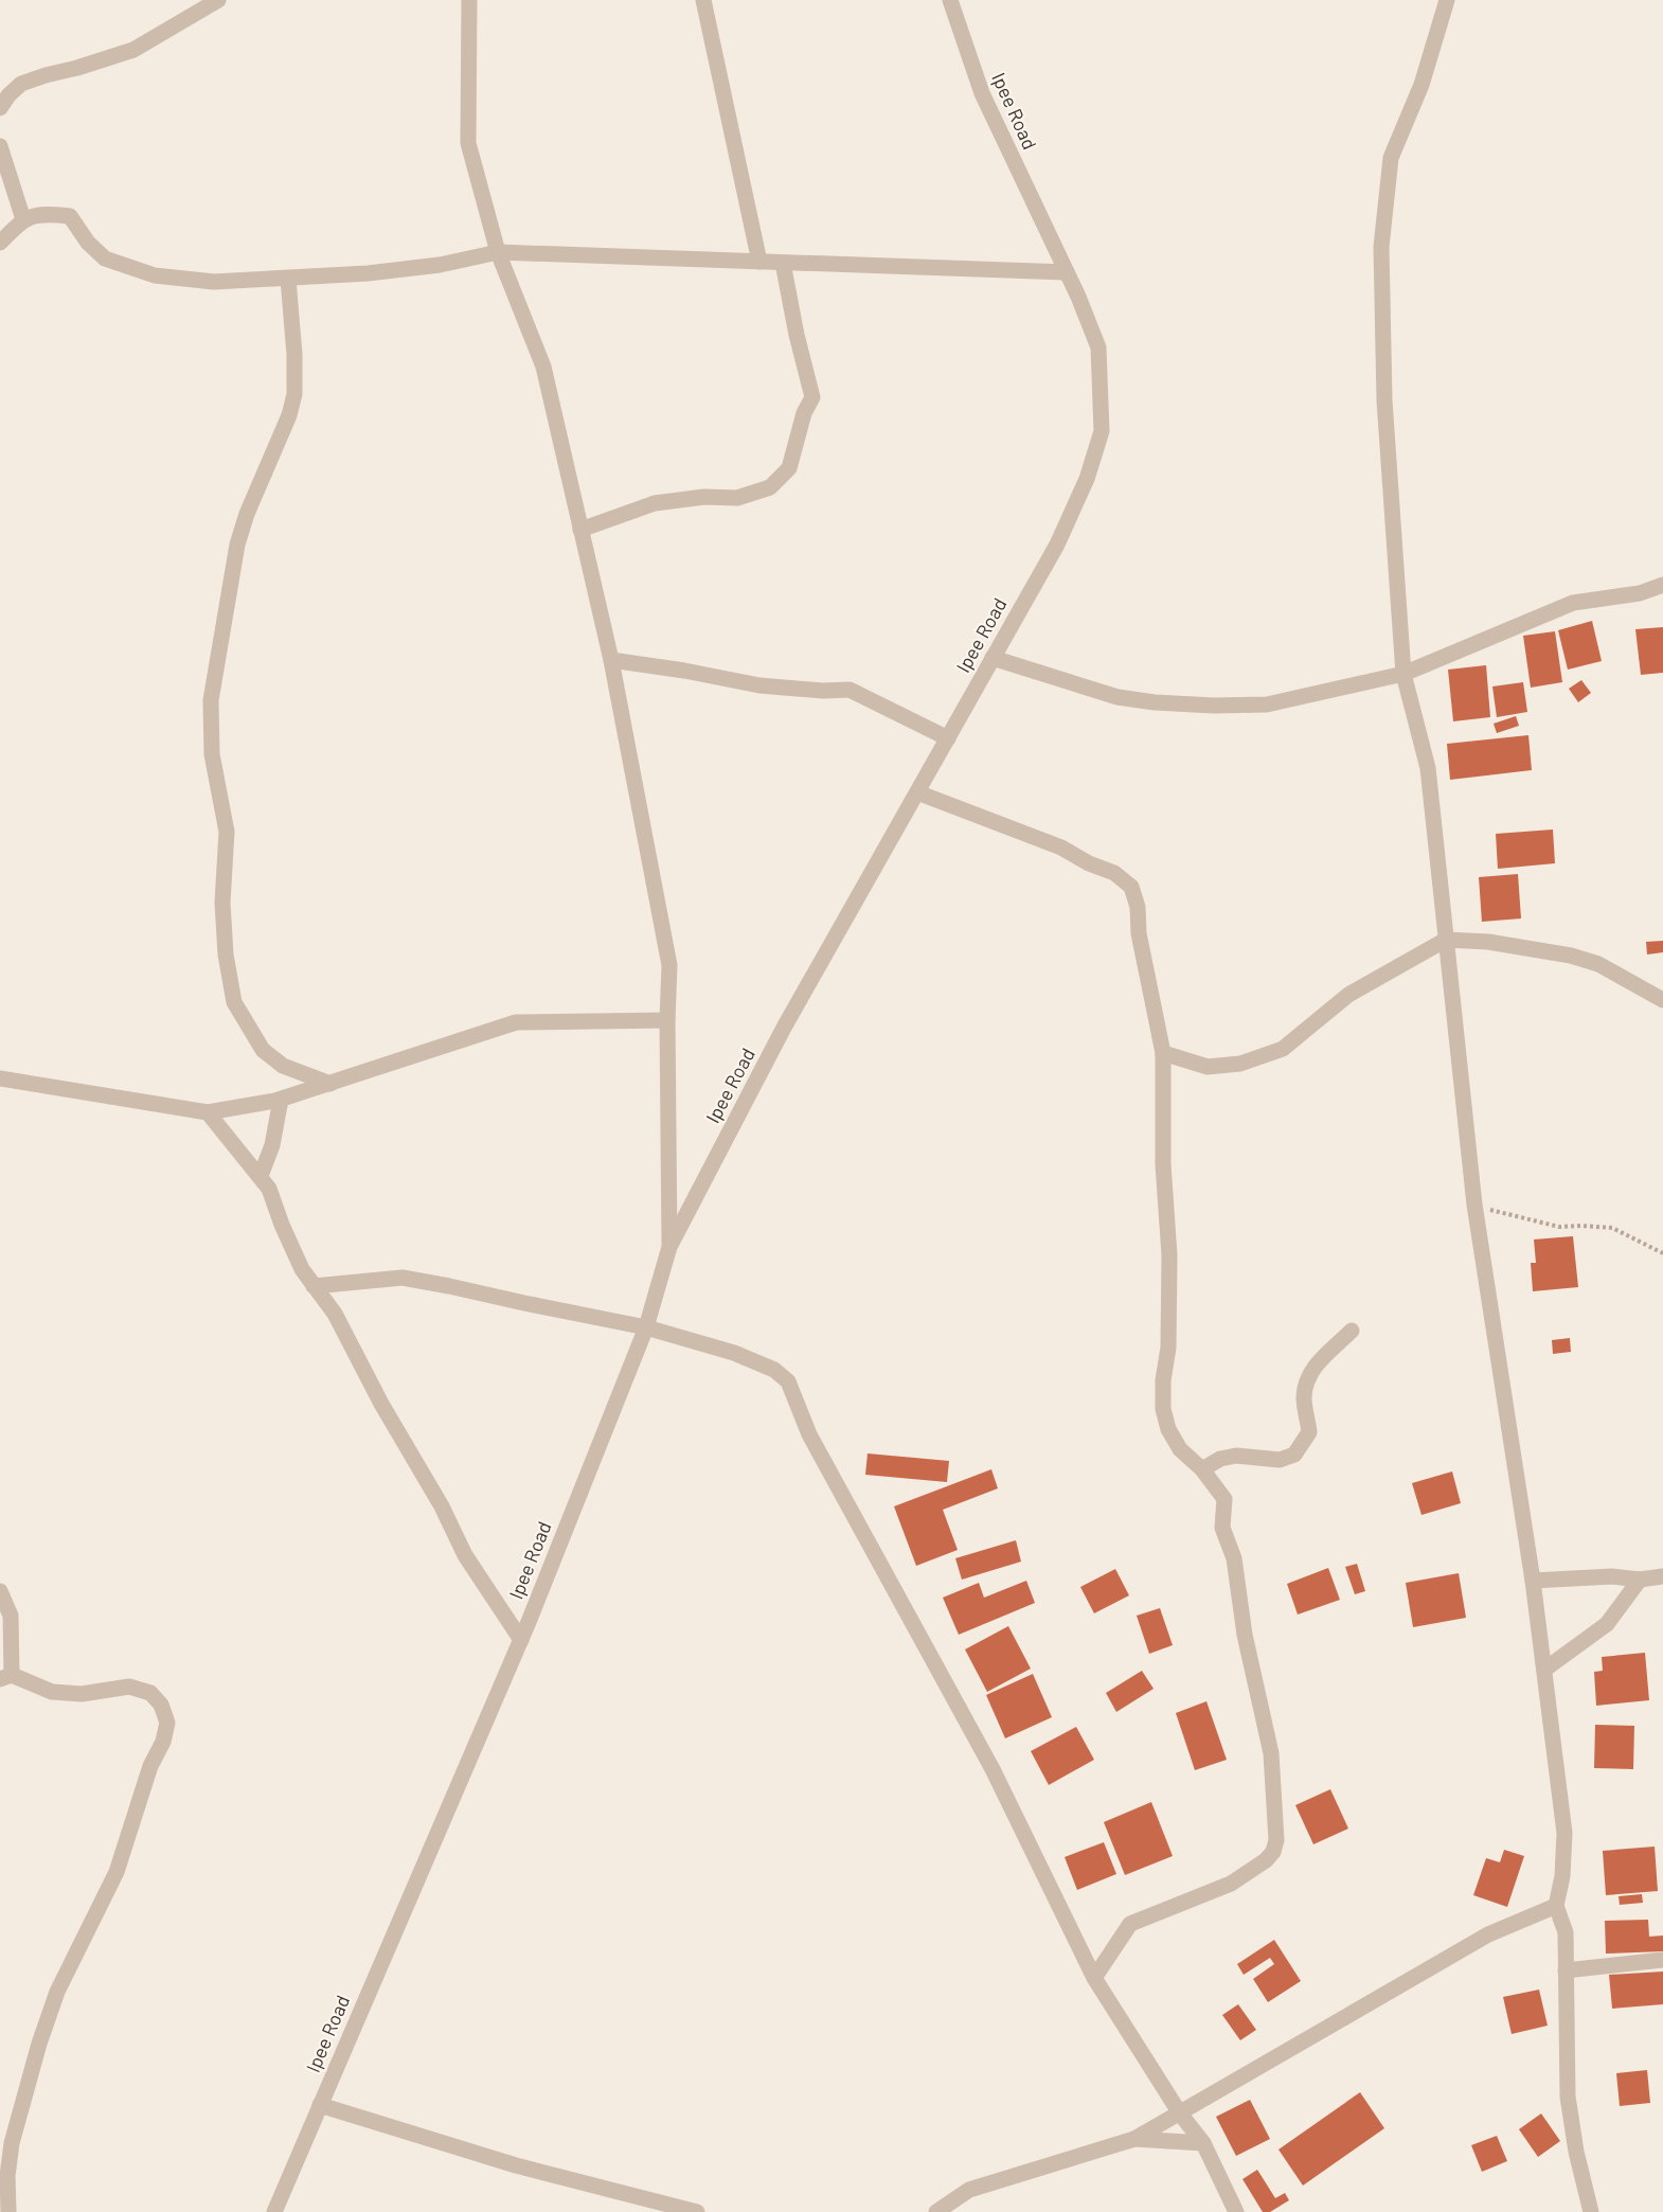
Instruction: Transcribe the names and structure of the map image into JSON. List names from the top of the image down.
{
  "streets": {
    "street": ["Ipee Road"]
  }
}
